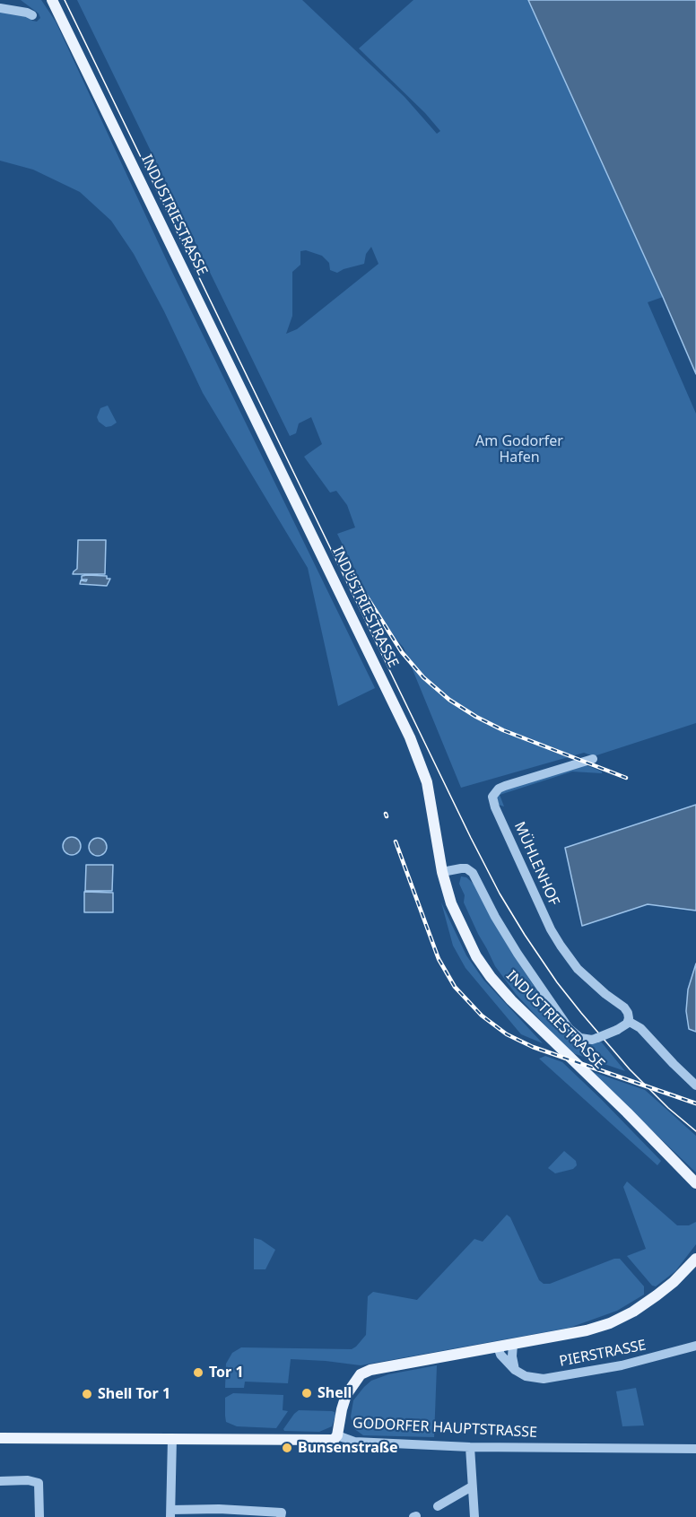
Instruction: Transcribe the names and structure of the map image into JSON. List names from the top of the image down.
{
  "streets": {
    "main road": ["INDUSTRIESTRASSE", "GODORFER HAUPTSTRASSE"],
    "street": ["MÜHLENHOF", "PIERSTRASSE"]
  },
  "parks": ["Am Godorfer Hafen"],
  "places": [
    "Tor 1",
    "Shell",
    "Shell Tor 1",
    "Bunsenstraße"
  ]
}
